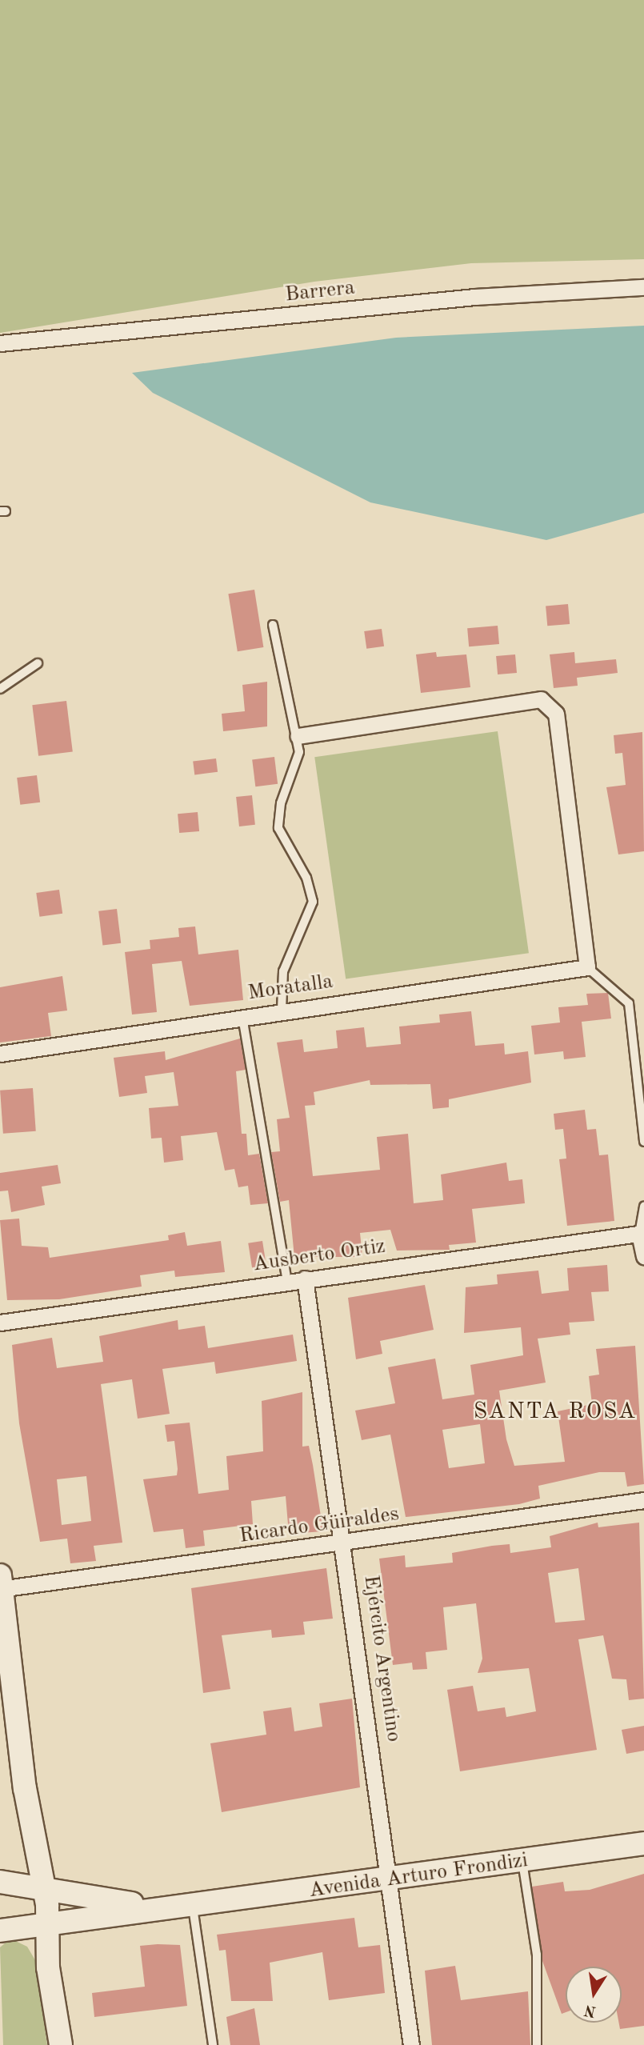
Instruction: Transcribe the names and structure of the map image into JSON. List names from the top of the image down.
{
  "streets": {
    "main road": ["Avenida Arturo Frondizi"],
    "street": [
      "Barrera",
      "Moratalla",
      "Ausberto Ortiz",
      "Ricardo Güiraldes",
      "Ejército Argentino"
    ]
  },
  "crossings": [
    ["Ausberto Ortiz", "Ejército Argentino"],
    ["Ricardo Güiraldes", "Ejército Argentino"],
    ["Ejército Argentino", "Avenida Arturo Frondizi"]
  ],
  "districts": ["SANTA ROSA"],
  "north": "bottom"
}
